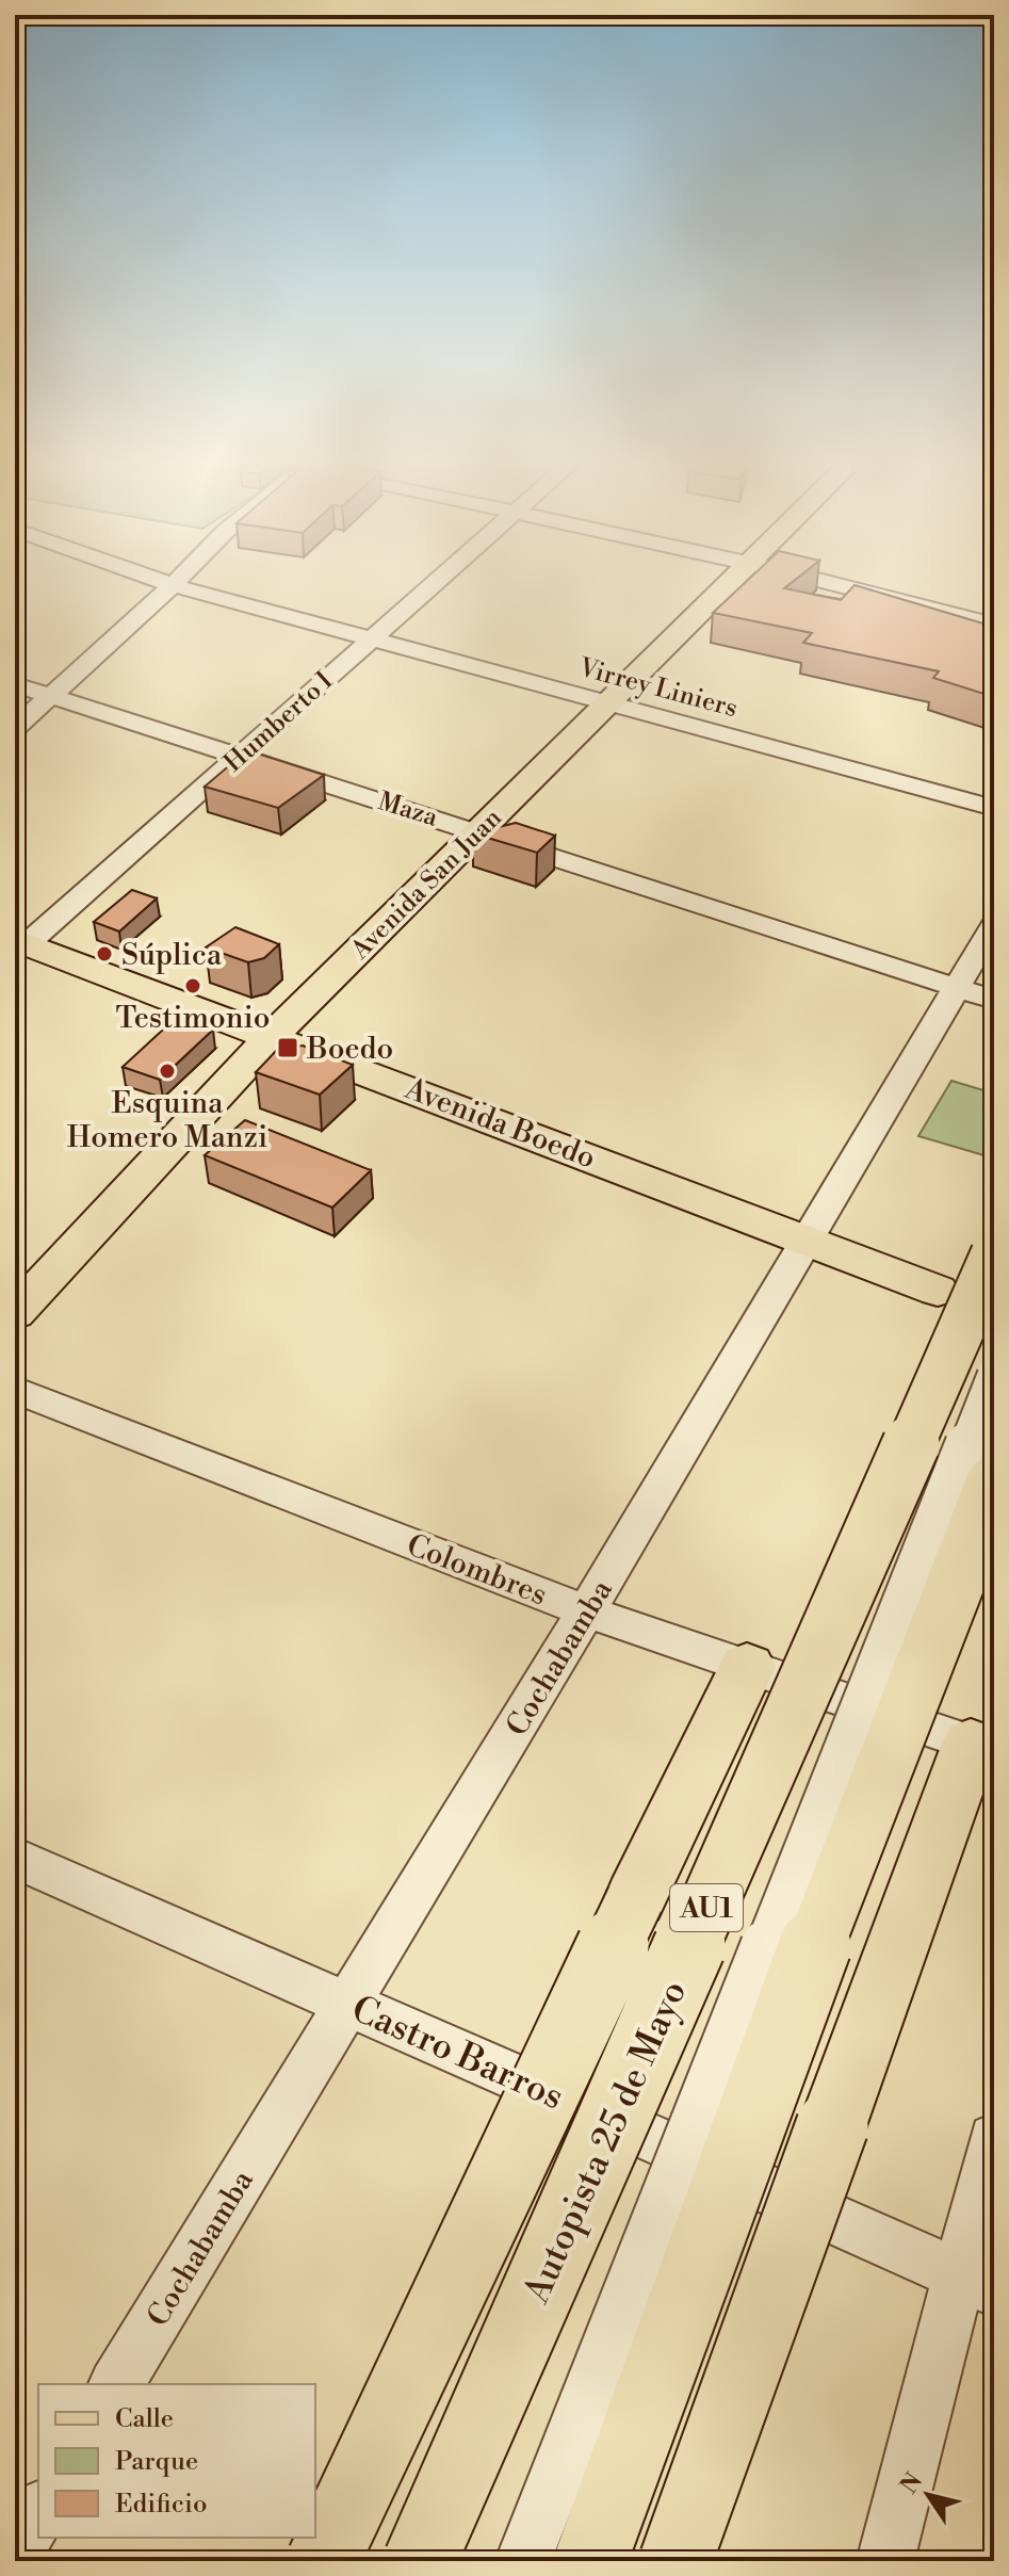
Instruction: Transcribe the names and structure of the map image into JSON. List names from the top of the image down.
{
  "streets": {
    "highway": ["AU1", "Autopista 25 de Mayo"],
    "main road": ["Avenida San Juan", "Avenida Boedo"],
    "street": [
      "Virrey Liniers",
      "Humberto I",
      "Maza",
      "Colombres",
      "Cochabamba",
      "Castro Barros"
    ]
  },
  "crossings": [
    ["Virrey Liniers", "Humberto I"],
    ["Virrey Liniers", "Avenida San Juan"],
    ["Humberto I", "Maza"],
    ["Humberto I", "Avenida Boedo"],
    ["Maza", "Avenida San Juan"],
    ["Maza", "Cochabamba"],
    ["Avenida San Juan", "Avenida Boedo"],
    ["Avenida Boedo", "Cochabamba"],
    ["Colombres", "Cochabamba"],
    ["Cochabamba", "Castro Barros"]
  ],
  "places": {
    "other": ["Súplica", "Testimonio", "Esquina Homero Manzi"],
    "transit": ["Boedo"]
  },
  "legend": ["Calle", "Parque", "Edificio"],
  "north": "top left"
}
